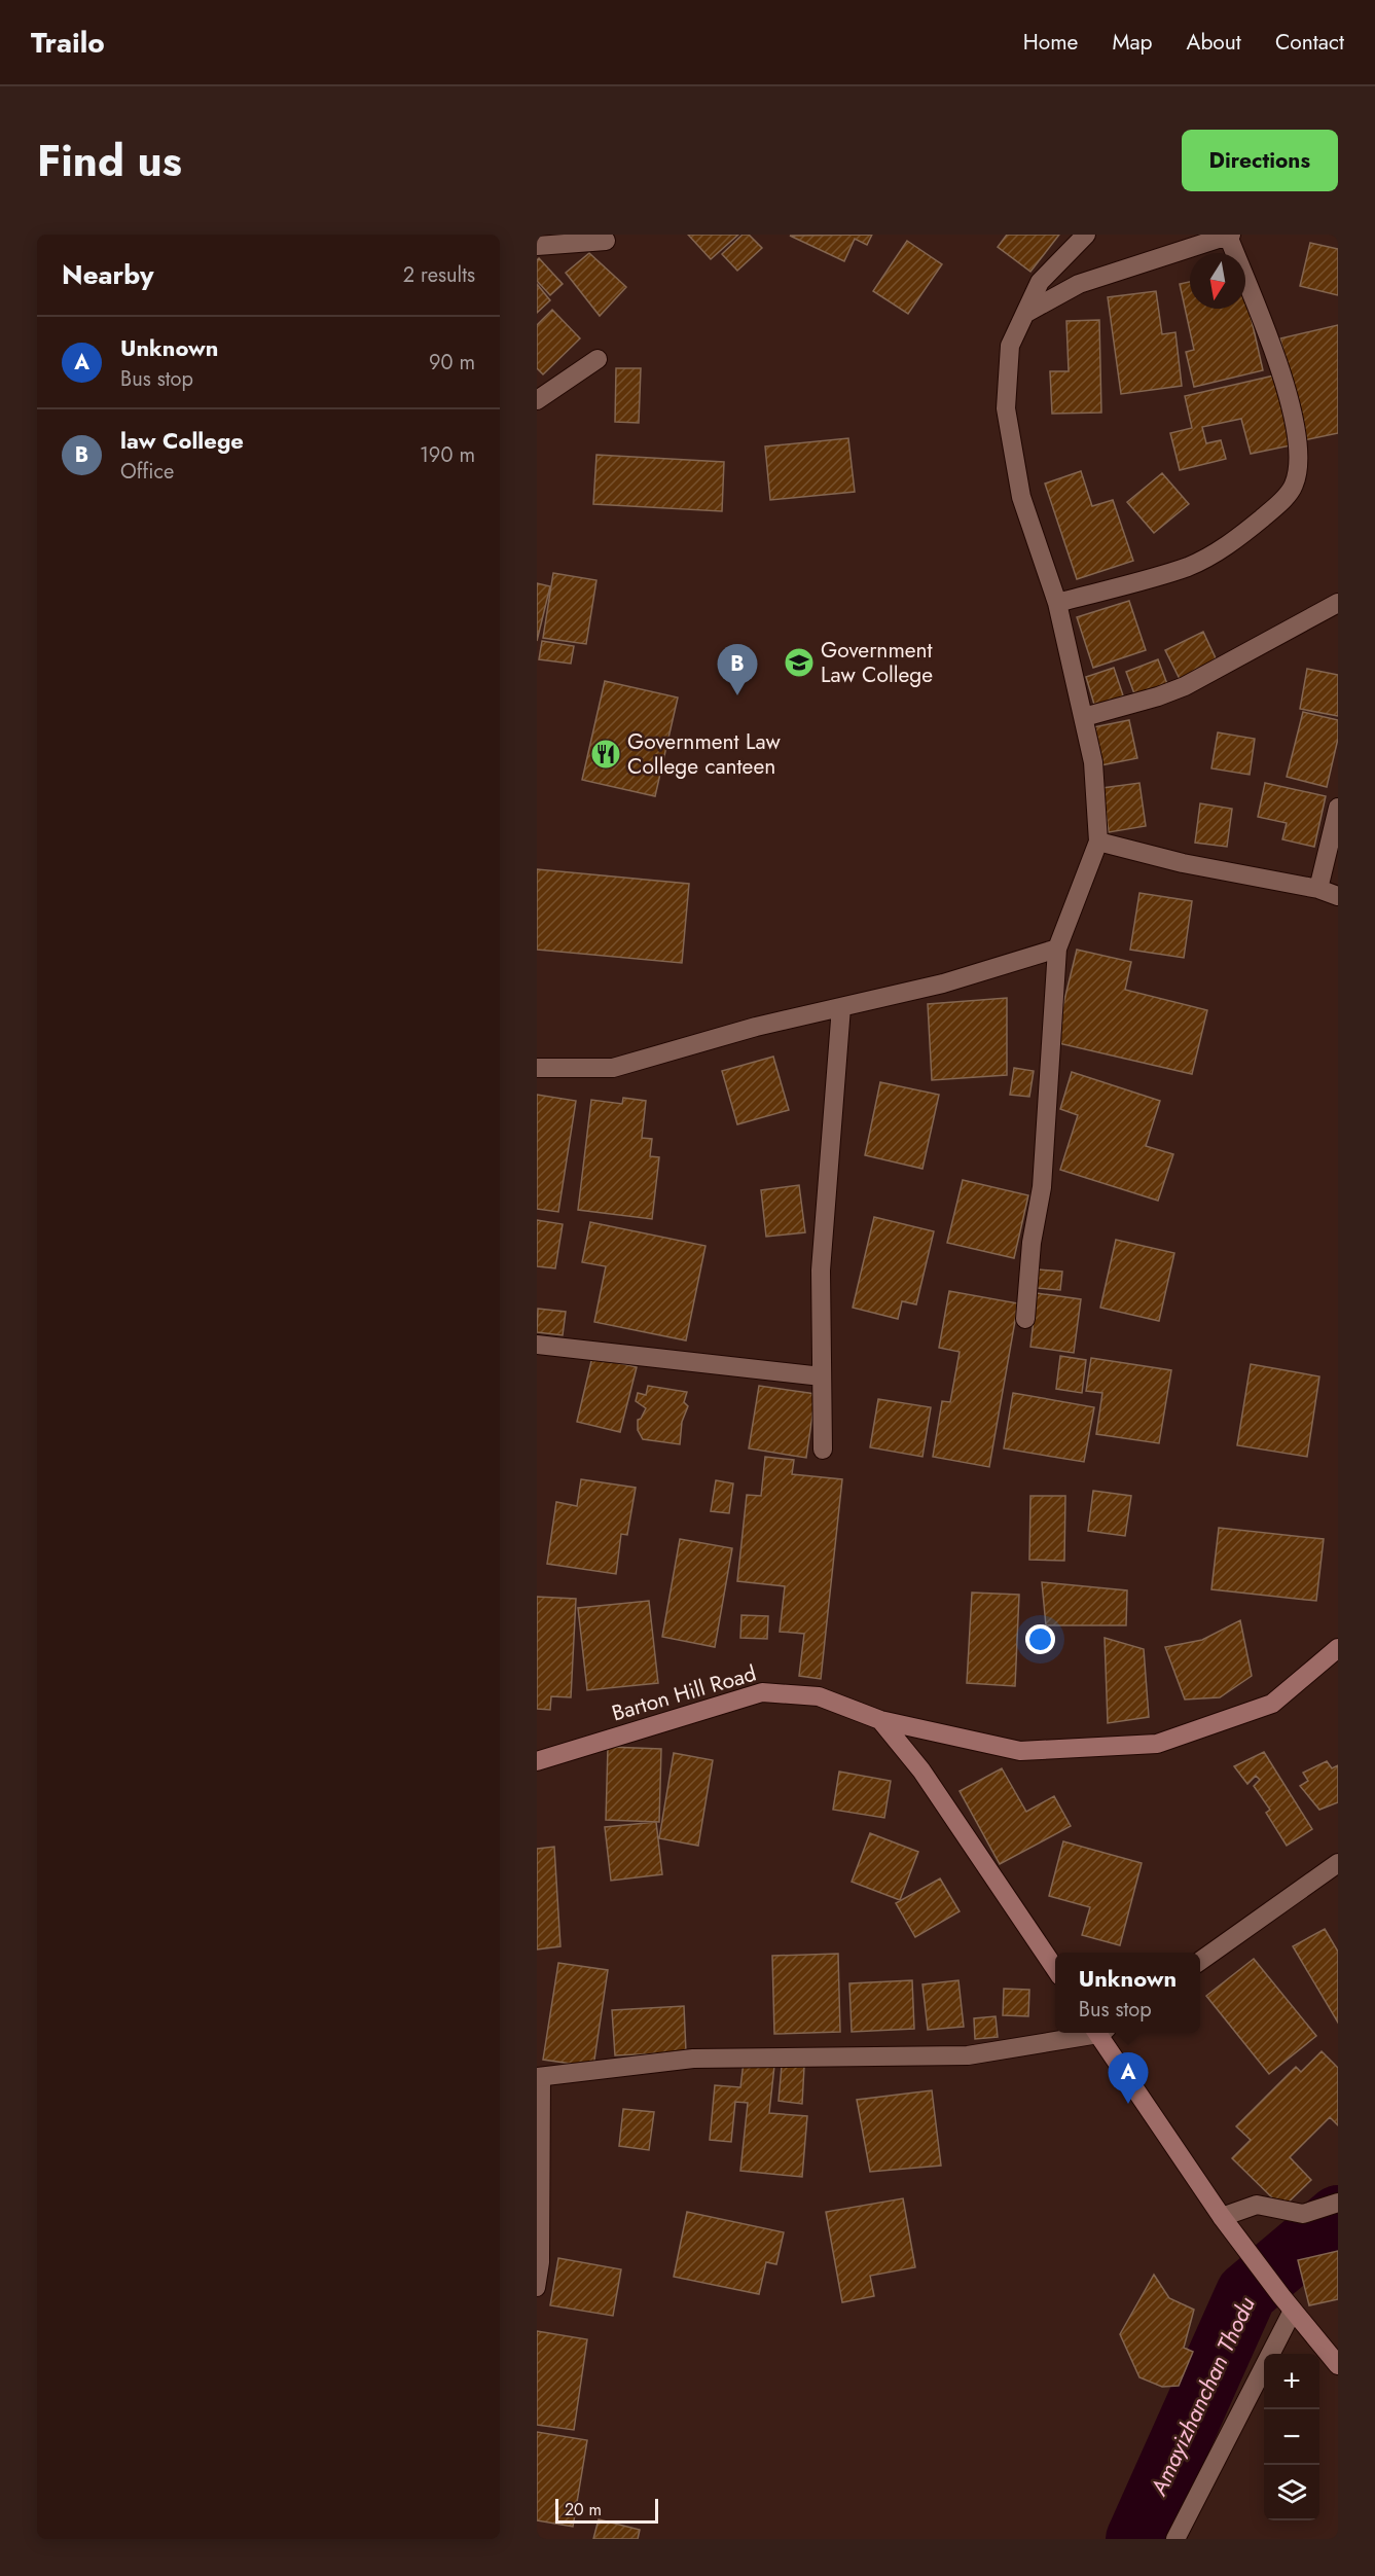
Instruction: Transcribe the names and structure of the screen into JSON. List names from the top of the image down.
{
  "streets": {
    "main road": ["Barton Hill Road"]
  },
  "water": ["Amayizhanchan Thodu"],
  "places": {
    "school or university": ["Government Law College"],
    "restaurant": ["Government Law College canteen"]
  },
  "scale_bar": "20 m",
  "north": "bottom",
  "page": {
    "header": "Trailo",
    "nav": [
      "Home",
      "Map",
      "About",
      "Contact"
    ],
    "title": "Find us",
    "buttons": "Directions",
    "heading": ["Nearby", "2 results"],
    "list": [
      {
        "mark": "A",
        "name": "Unknown",
        "note": "Bus stop",
        "value": "90 m"
      },
      {
        "mark": "B",
        "name": "law College",
        "note": "Office",
        "value": "190 m"
      }
    ],
    "pins": ["B", "A"],
    "popup": ["Unknown", "Bus stop"],
    "map_buttons": ["+", "−"],
    "scale": "20 m"
  }
}
